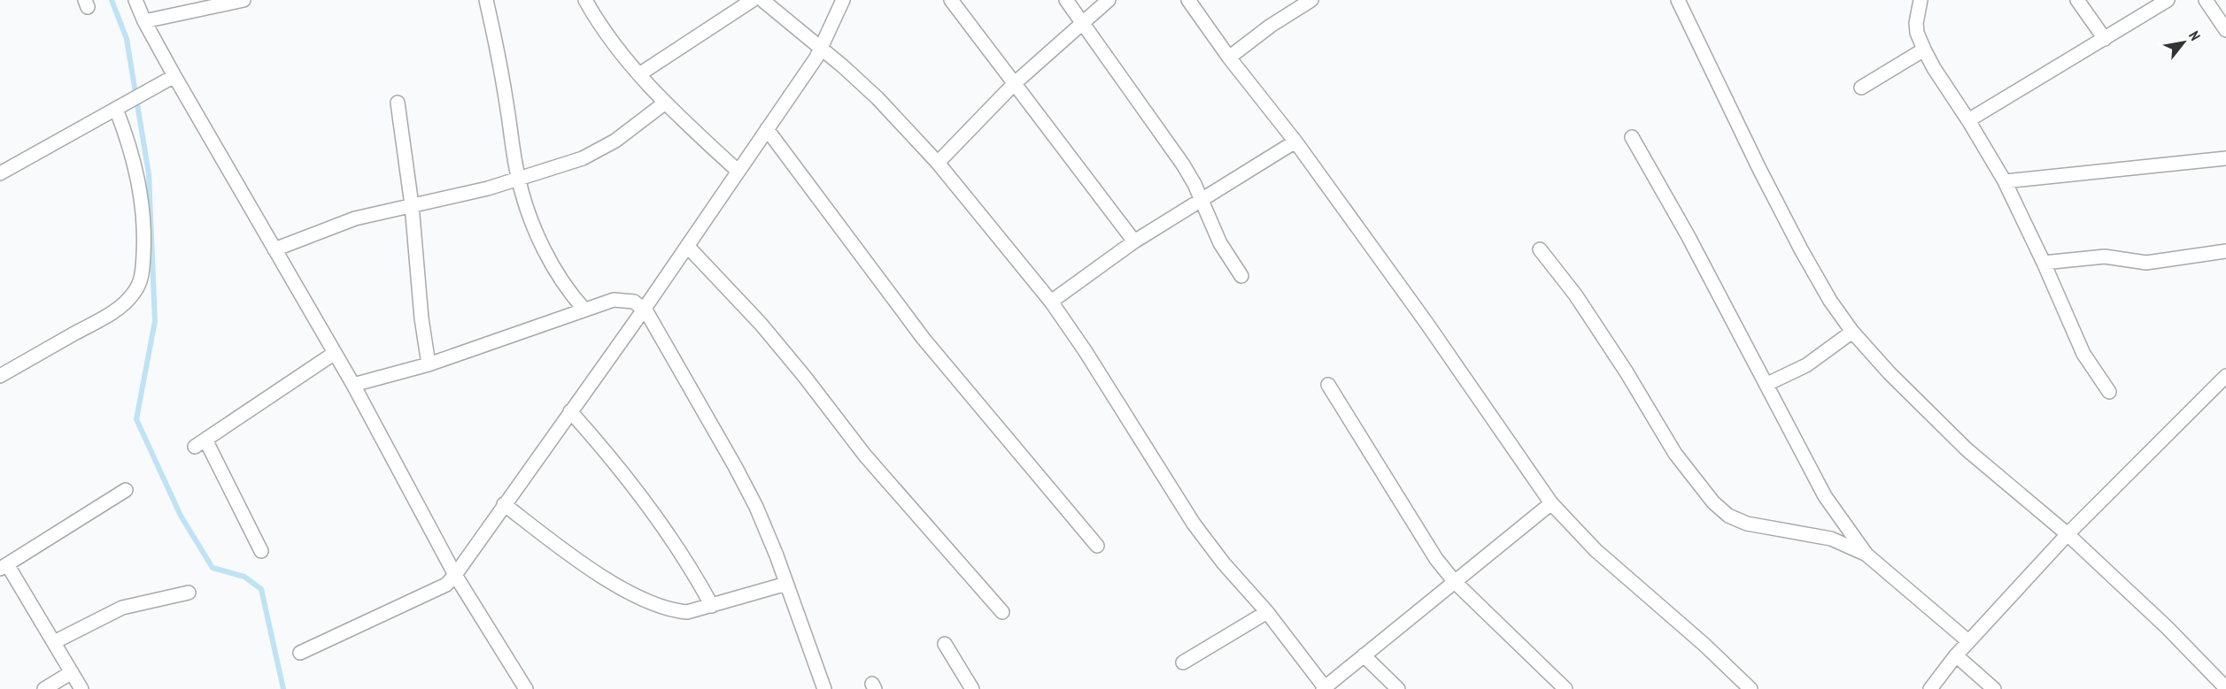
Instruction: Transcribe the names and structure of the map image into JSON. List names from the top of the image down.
{
  "north": "top right"
}
